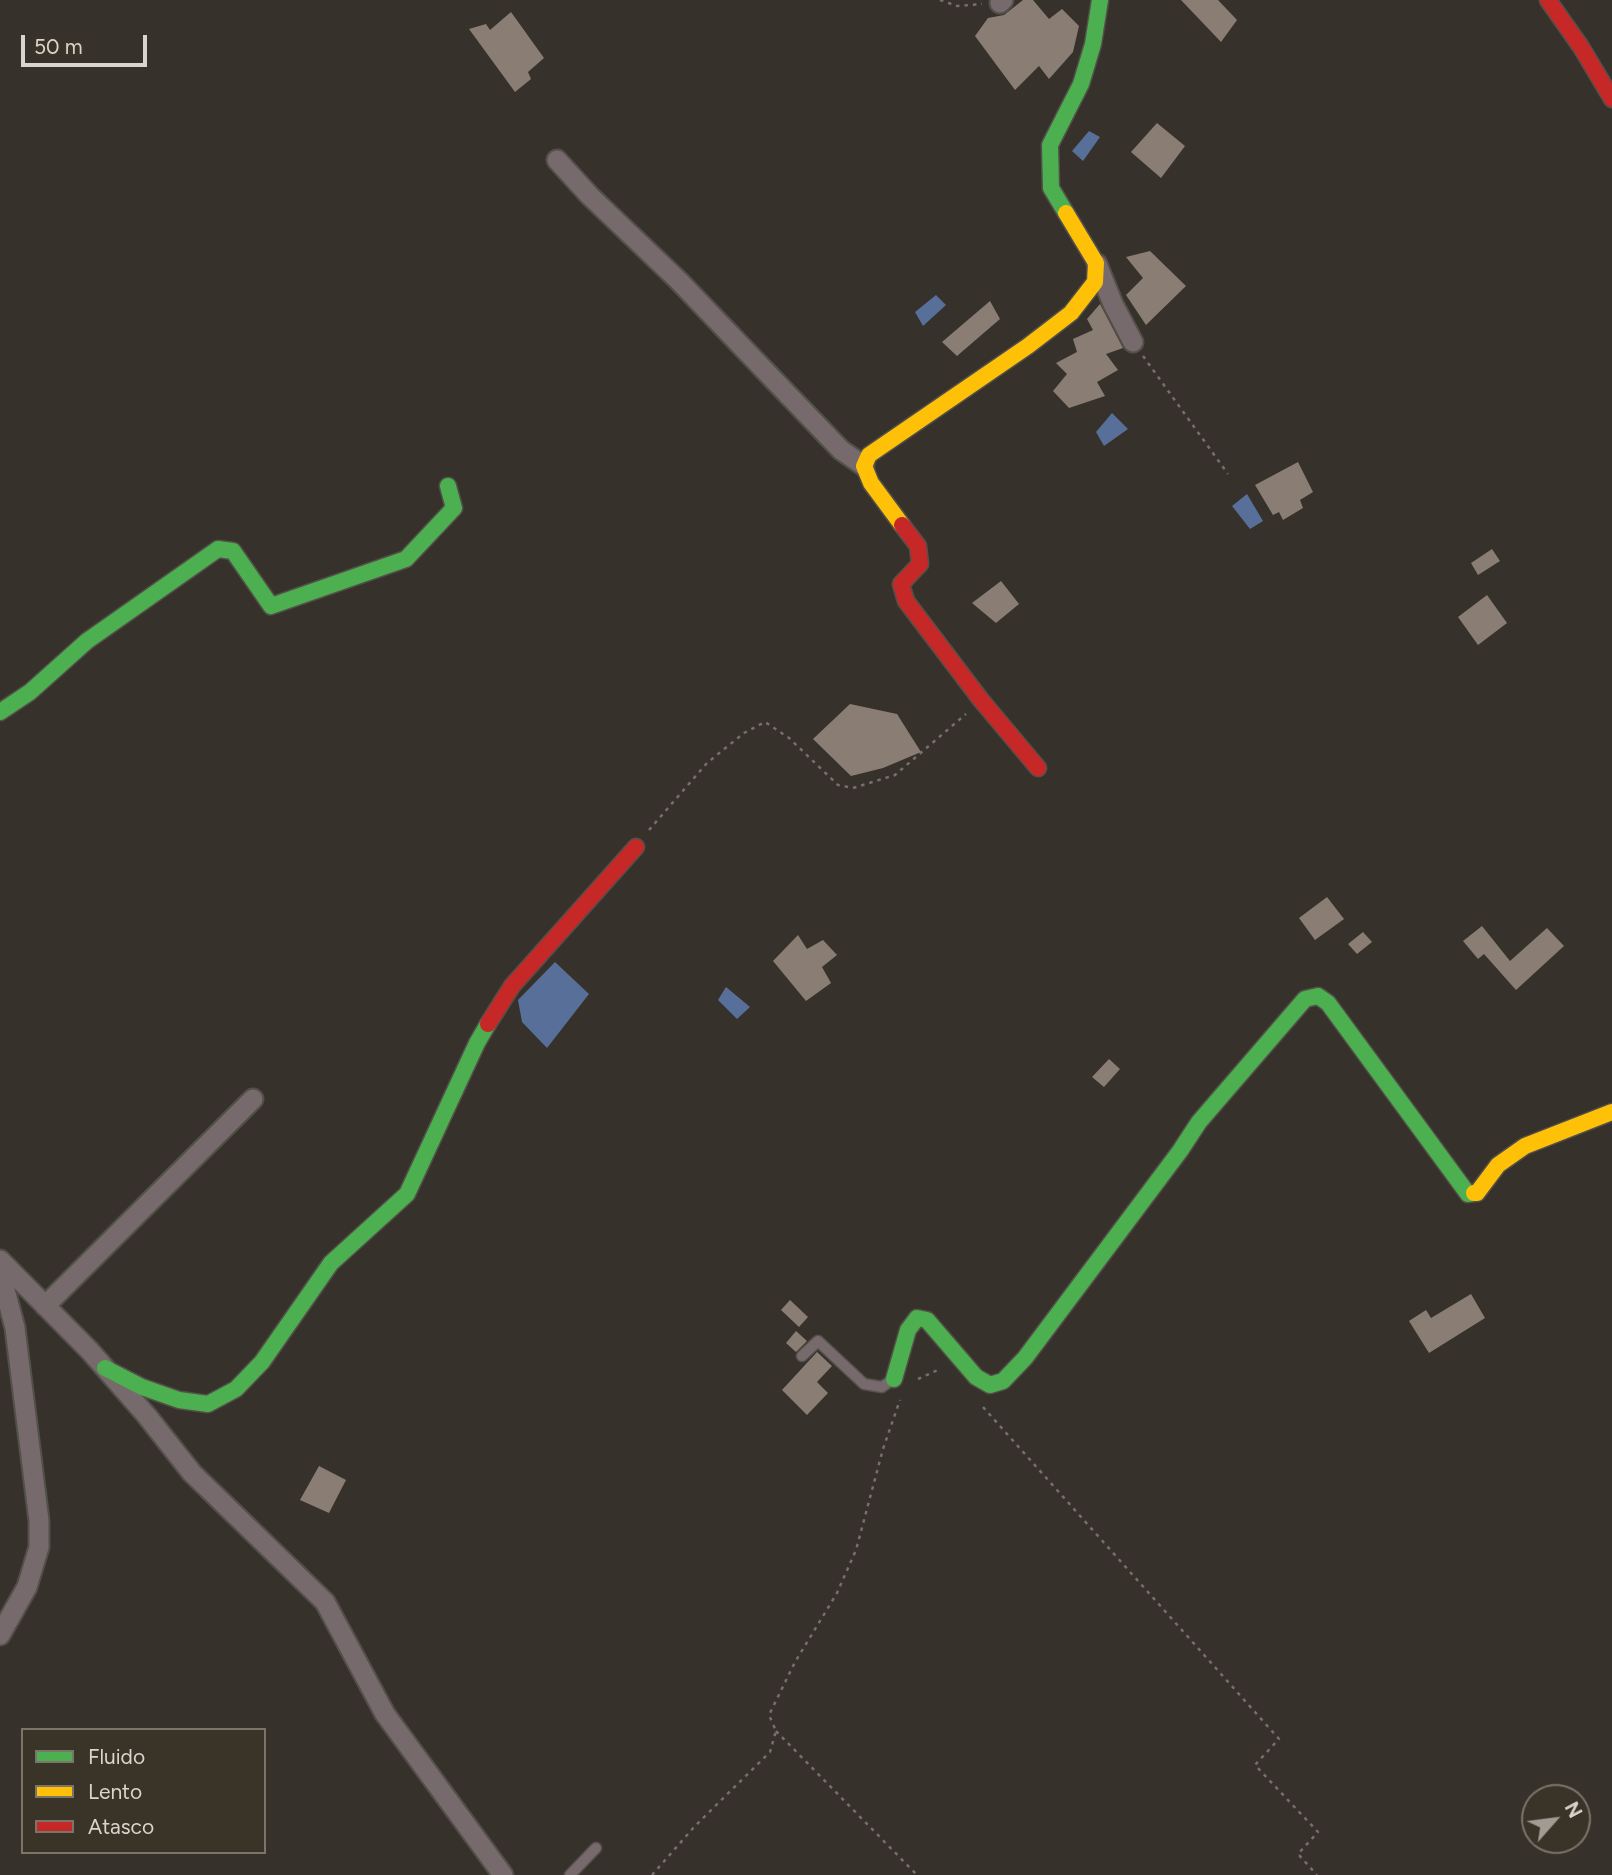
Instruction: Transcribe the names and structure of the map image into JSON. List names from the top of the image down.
{
  "legend": ["Fluido", "Lento", "Atasco"],
  "scale_bar": "50 m",
  "north": "top right"
}
